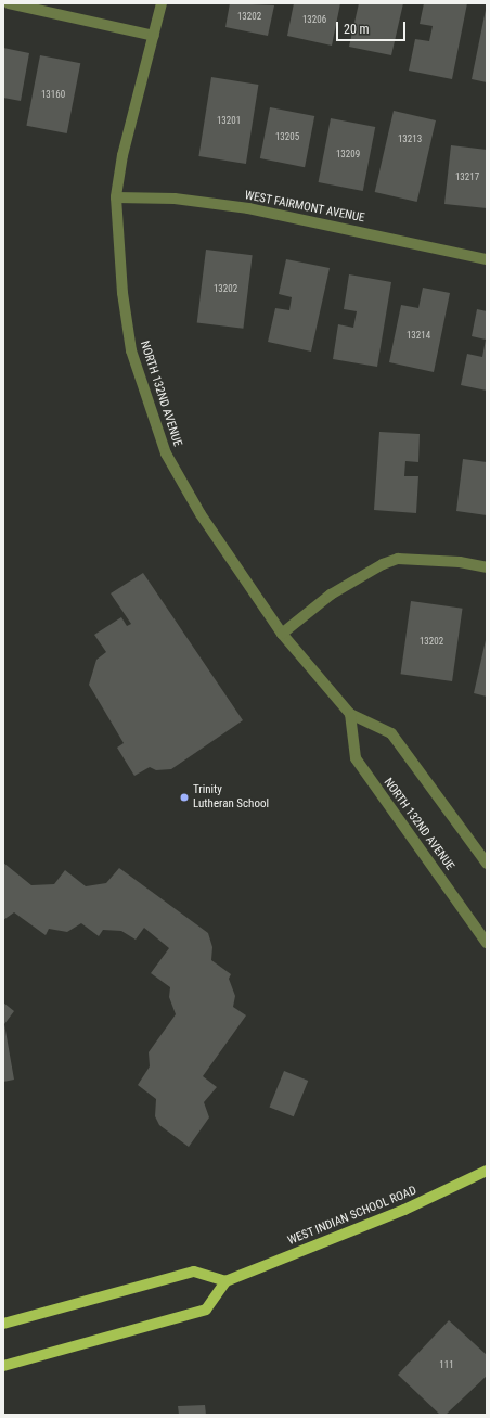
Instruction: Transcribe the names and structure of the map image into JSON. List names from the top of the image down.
{
  "streets": {
    "main road": ["WEST INDIAN SCHOOL ROAD"],
    "street": ["WEST FAIRMONT AVENUE", "NORTH 132ND AVENUE"]
  },
  "crossings": [
    ["WEST FAIRMONT AVENUE", "NORTH 132ND AVENUE"]
  ],
  "places": ["Trinity Lutheran School"],
  "house_numbers": [
    "13202",
    "13206",
    "13160",
    "13201",
    "13205",
    "13213",
    "13209",
    "13217",
    "13202",
    "13214",
    "13202",
    "111"
  ],
  "scale_bar": "20 m"
}
